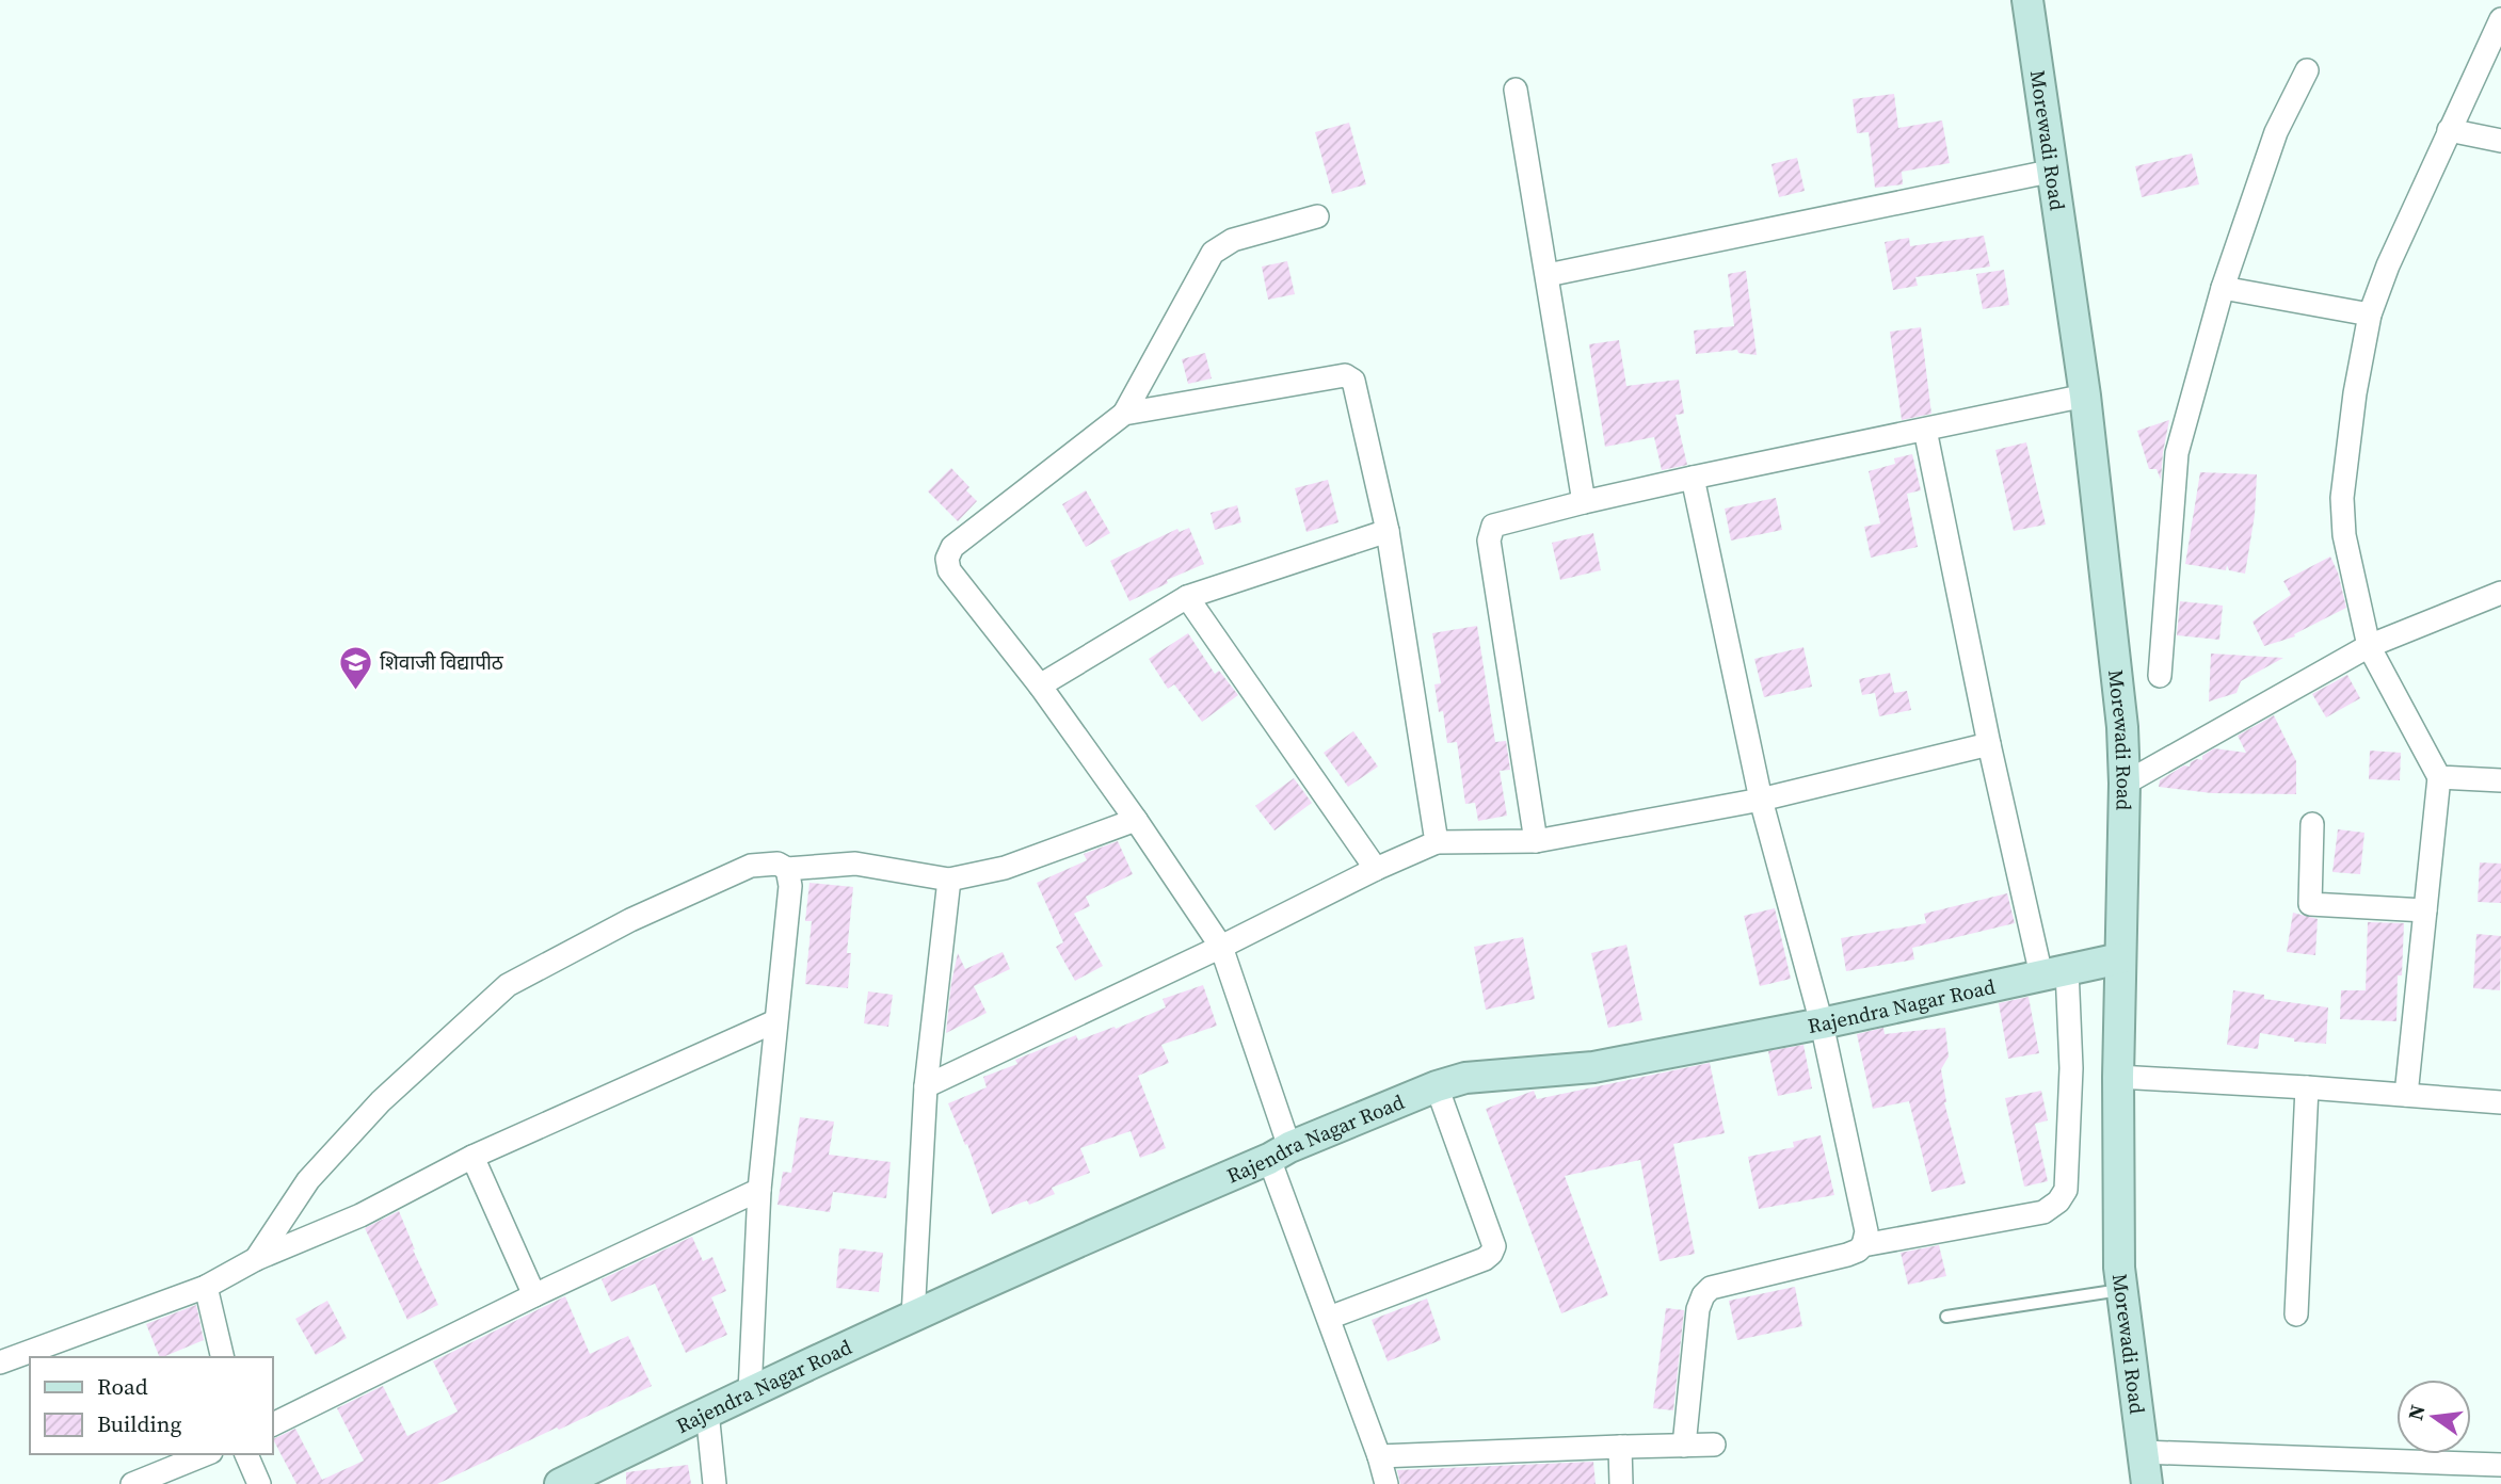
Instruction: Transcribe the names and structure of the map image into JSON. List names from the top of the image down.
{
  "streets": {
    "street": ["Morewadi Road", "Rajendra Nagar Road"]
  },
  "crossings": [
    ["Morewadi Road", "Rajendra Nagar Road"]
  ],
  "places": {
    "school or university": ["शिवाजी विद्यापीठ"]
  },
  "legend": ["Road", "Building"],
  "north": "left"
}
